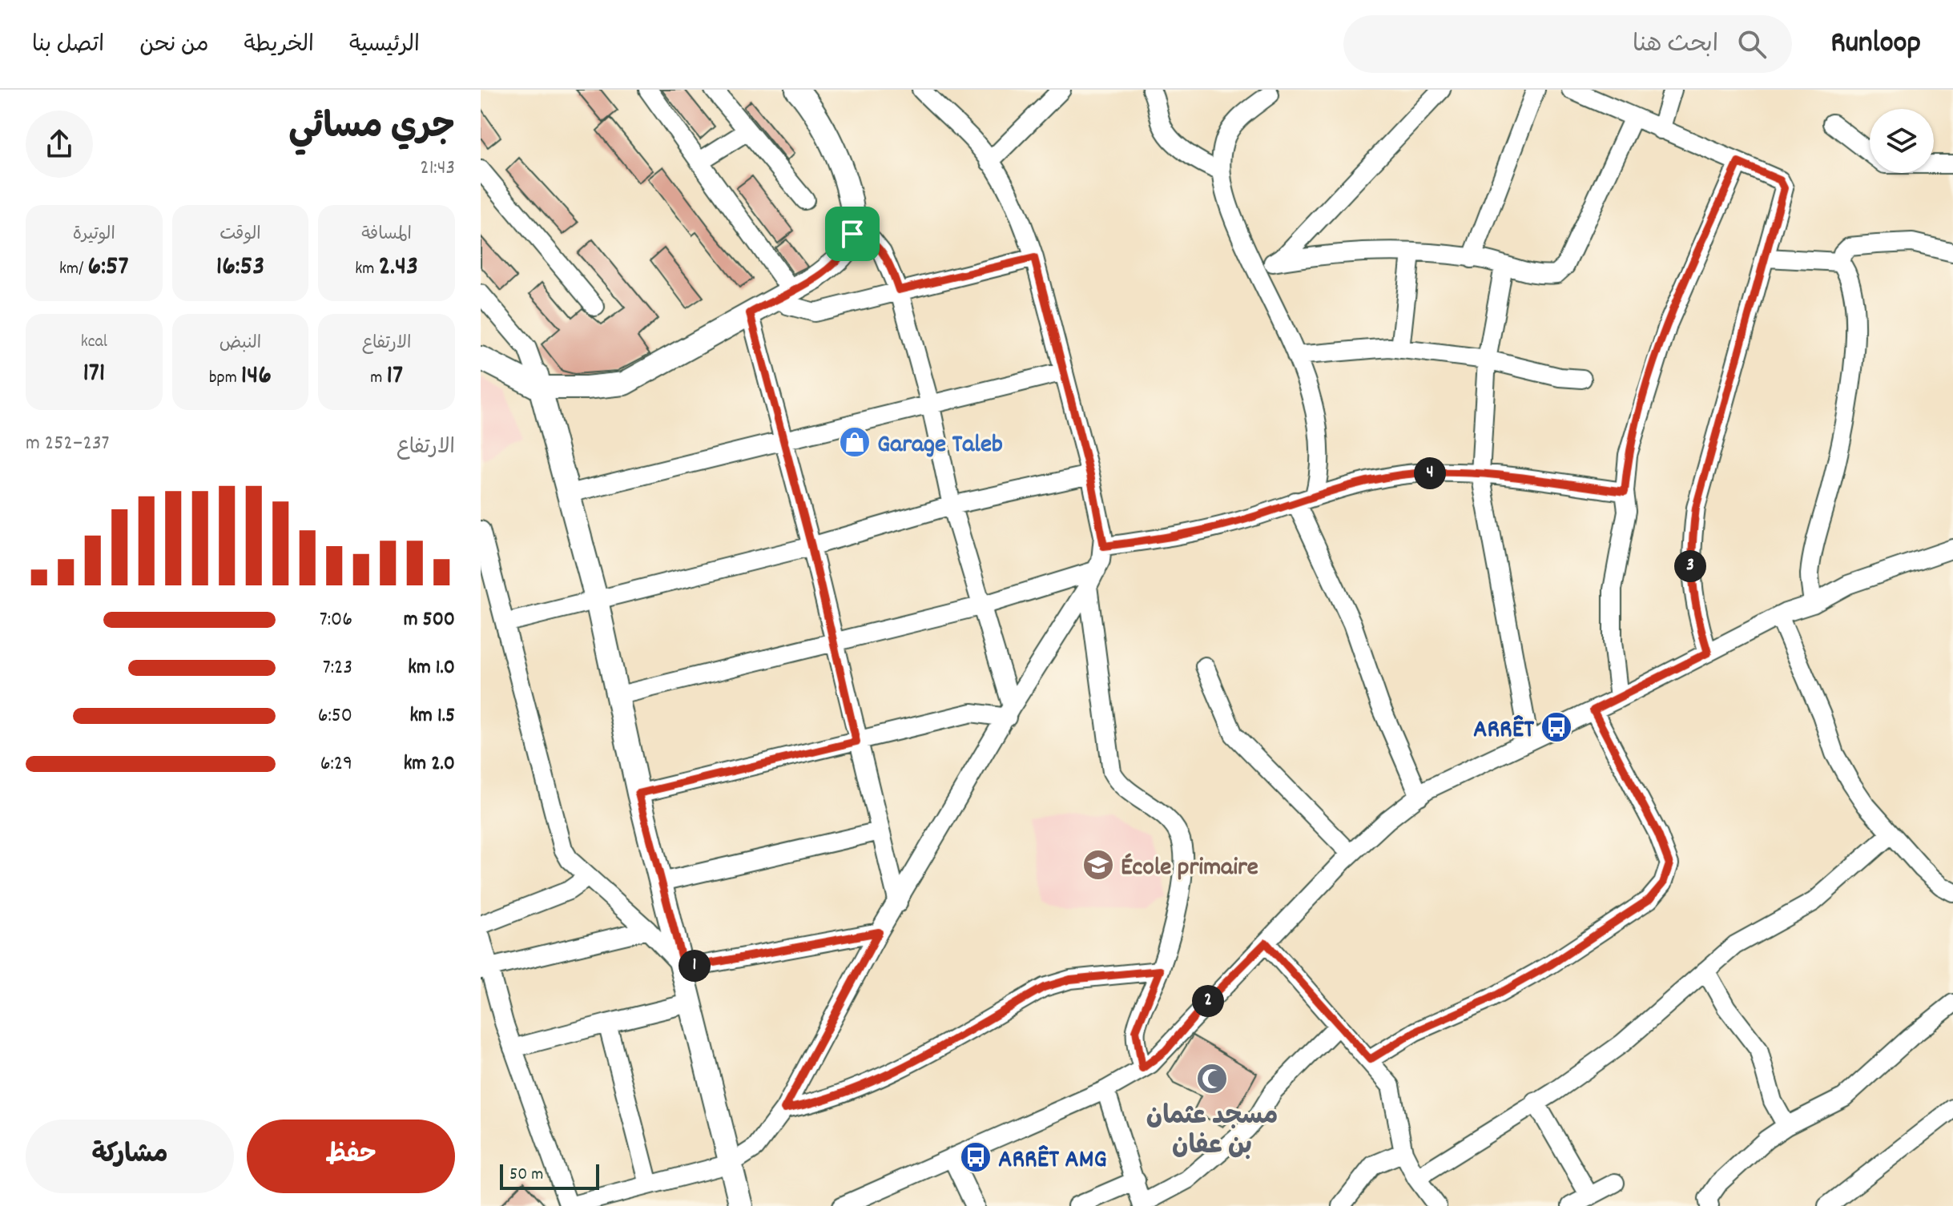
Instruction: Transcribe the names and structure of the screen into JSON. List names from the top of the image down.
{
  "places": {
    "shop": ["Garage Taleb"],
    "bus stop": ["ARRÊT", "ARRÊT AMG"],
    "school or university": ["École primaire"],
    "mosque": ["مسجد عثمان بن عفان"]
  },
  "scale_bar": "50 m",
  "page": {
    "header": "Runloop",
    "search": "ابحث هنا",
    "nav": [
      "الرئيسية",
      "الخريطة",
      "من نحن",
      "اتصل بنا"
    ],
    "heading": ["جري مسائي", "21:43"],
    "stats": [
      ["المسافة", "2.43 km"],
      ["الوقت", "16:53"],
      ["الوتيرة", "6:57 /km"],
      ["الارتفاع", "17 m"],
      ["النبض", "146 bpm"],
      ["kcal", "171"]
    ],
    "chart": ["الارتفاع", "237–252 m"],
    "pins": [
      "4",
      "3",
      "1",
      "2"
    ],
    "list": [
      {
        "name": "500 m",
        "note": "7:06"
      },
      {
        "name": "1.0 km",
        "note": "7:23"
      },
      {
        "name": "1.5 km",
        "note": "6:50"
      },
      {
        "name": "2.0 km",
        "note": "6:29"
      }
    ],
    "buttons": ["حفظ", "مشاركة"],
    "scale": "50 m"
  }
}
